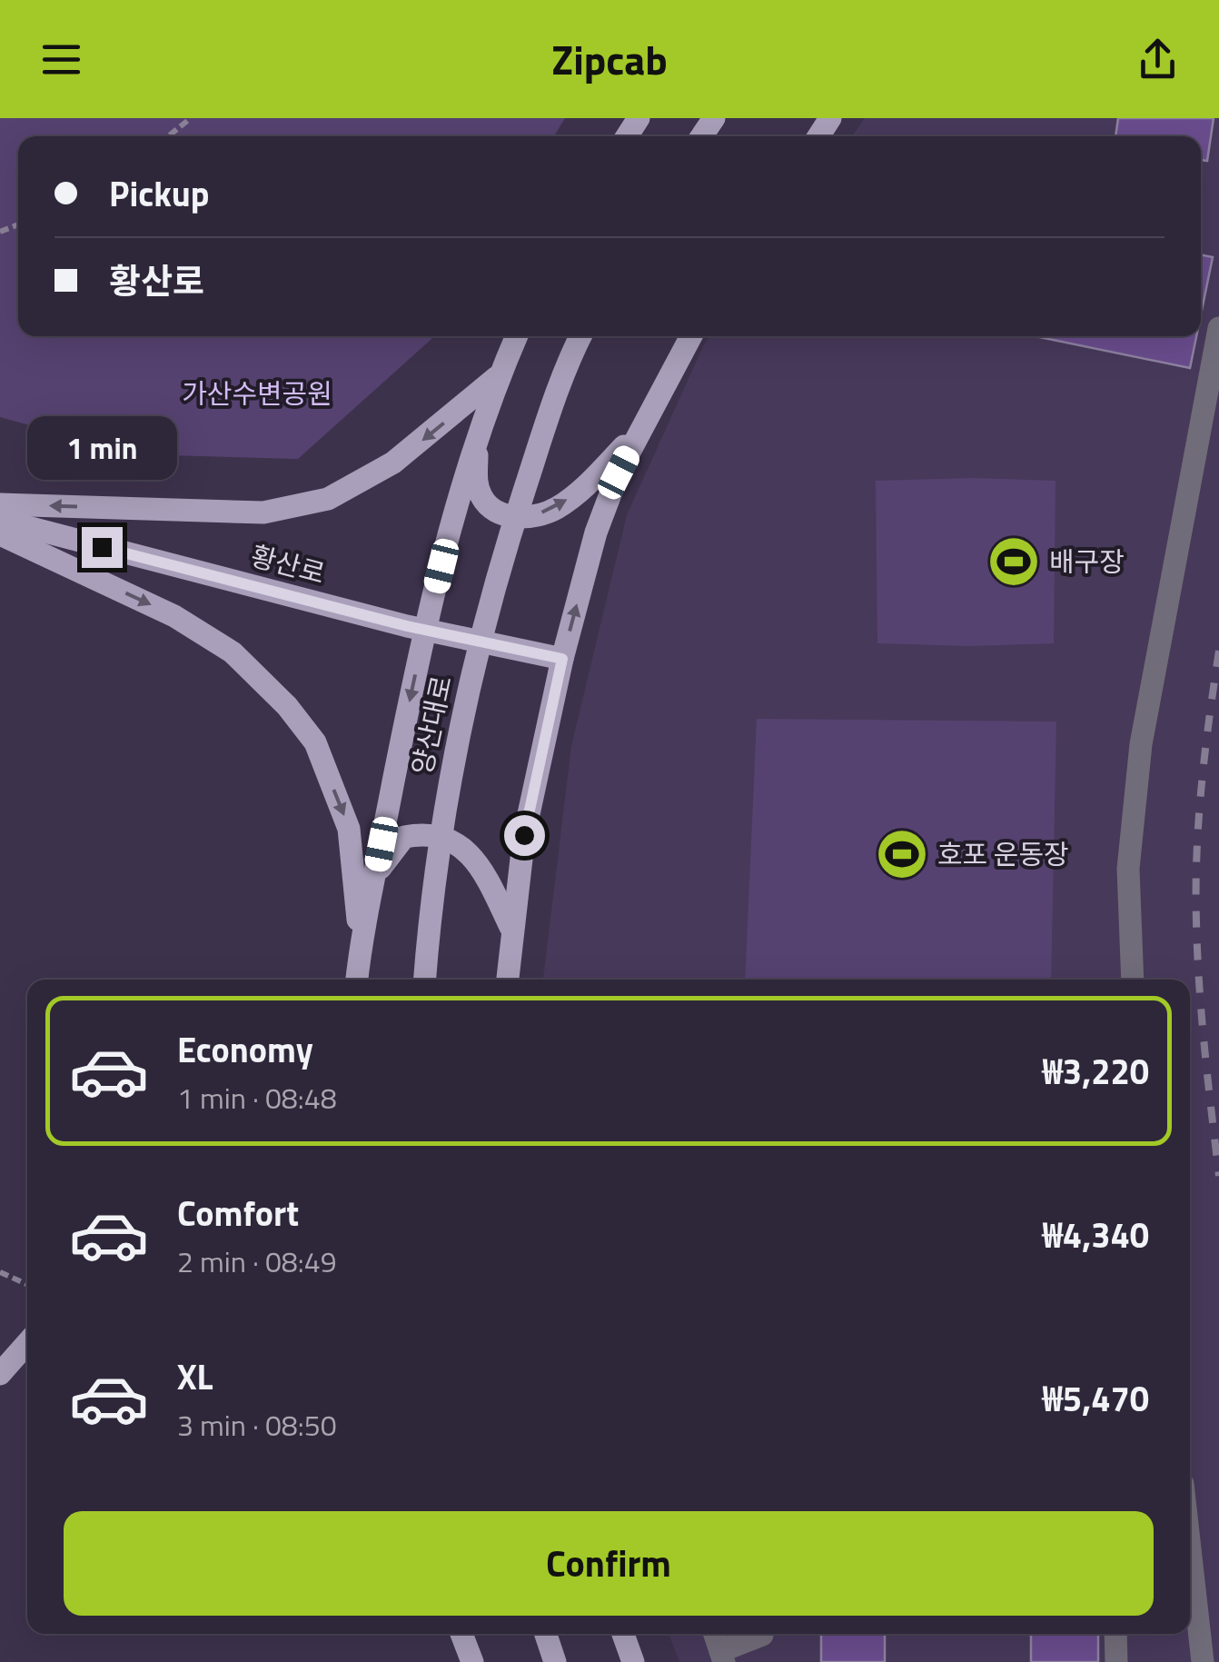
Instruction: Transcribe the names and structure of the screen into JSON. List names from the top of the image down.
{
  "streets": {
    "main road": ["황산로", "양산대로"]
  },
  "parks": ["가산수변공원"],
  "places": {
    "sports": ["배구장", "호포 운동장"]
  },
  "page": {
    "header": "Zipcab",
    "banner": ["Pickup", "황산로"],
    "bubble": "1 min",
    "list": [
      {
        "name": "Economy",
        "note": "1 min · 08:48",
        "value": "₩3,220"
      },
      {
        "name": "Comfort",
        "note": "2 min · 08:49",
        "value": "₩4,340"
      },
      {
        "name": "XL",
        "note": "3 min · 08:50",
        "value": "₩5,470"
      }
    ],
    "buttons": "Confirm"
  }
}
